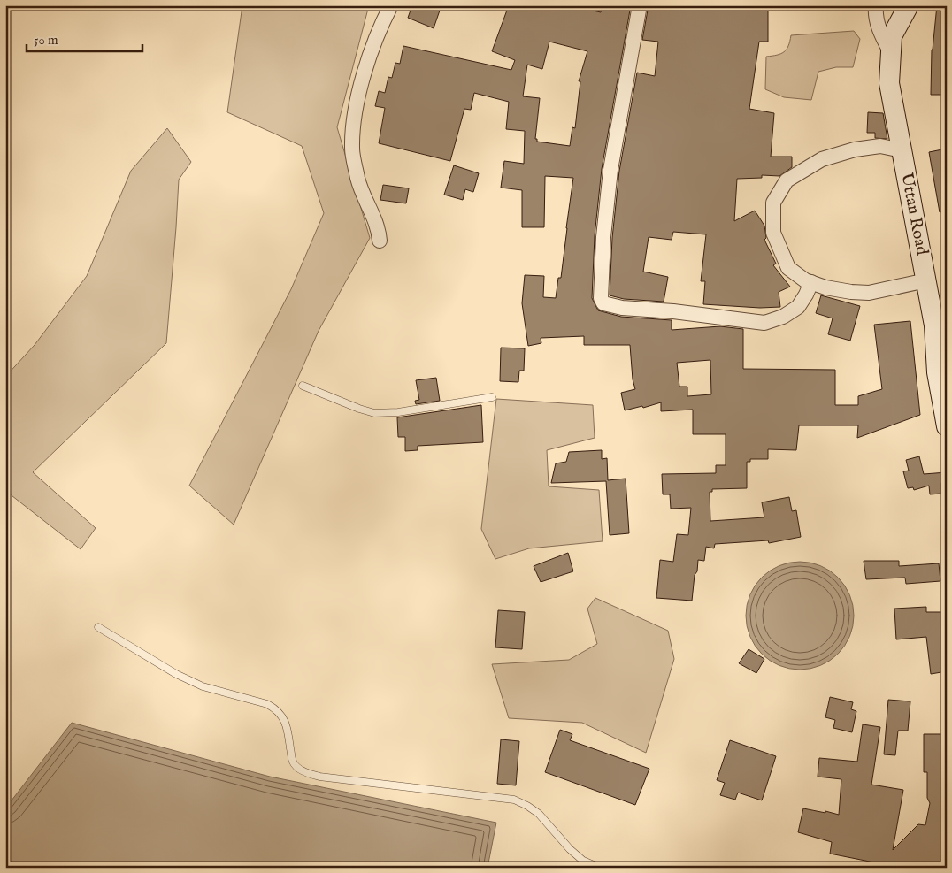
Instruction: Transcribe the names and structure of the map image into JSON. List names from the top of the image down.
{
  "streets": {
    "main road": ["Uttan Road"]
  },
  "scale_bar": "50 m"
}
